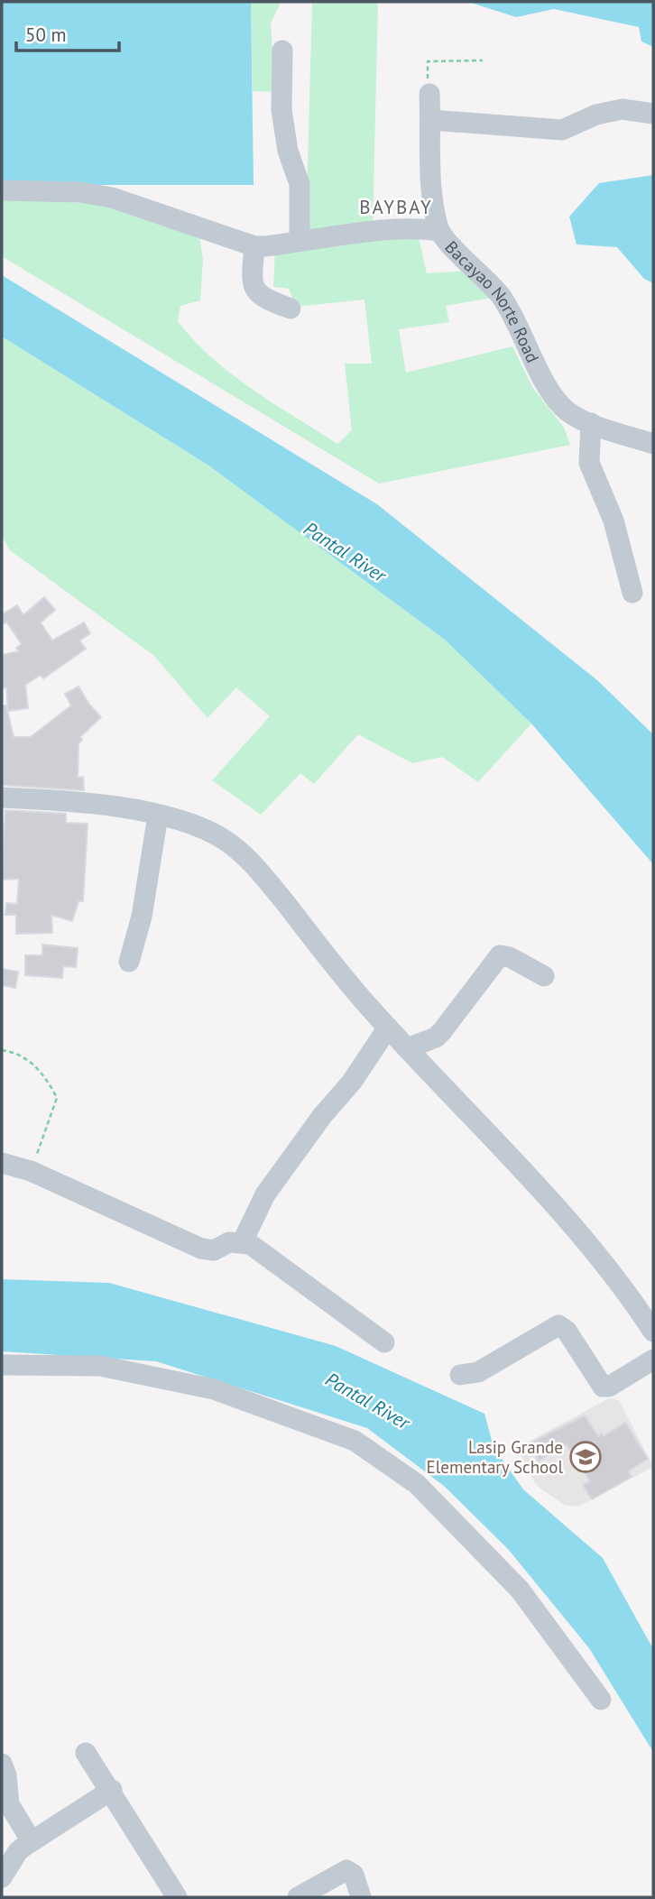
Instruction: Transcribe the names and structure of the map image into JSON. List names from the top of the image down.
{
  "streets": {
    "street": ["Bacayao Norte Road"]
  },
  "districts": ["BAYBAY"],
  "water": ["Pantal River"],
  "places": {
    "school or university": ["Lasip Grande Elementary School"]
  },
  "scale_bar": "50 m"
}
